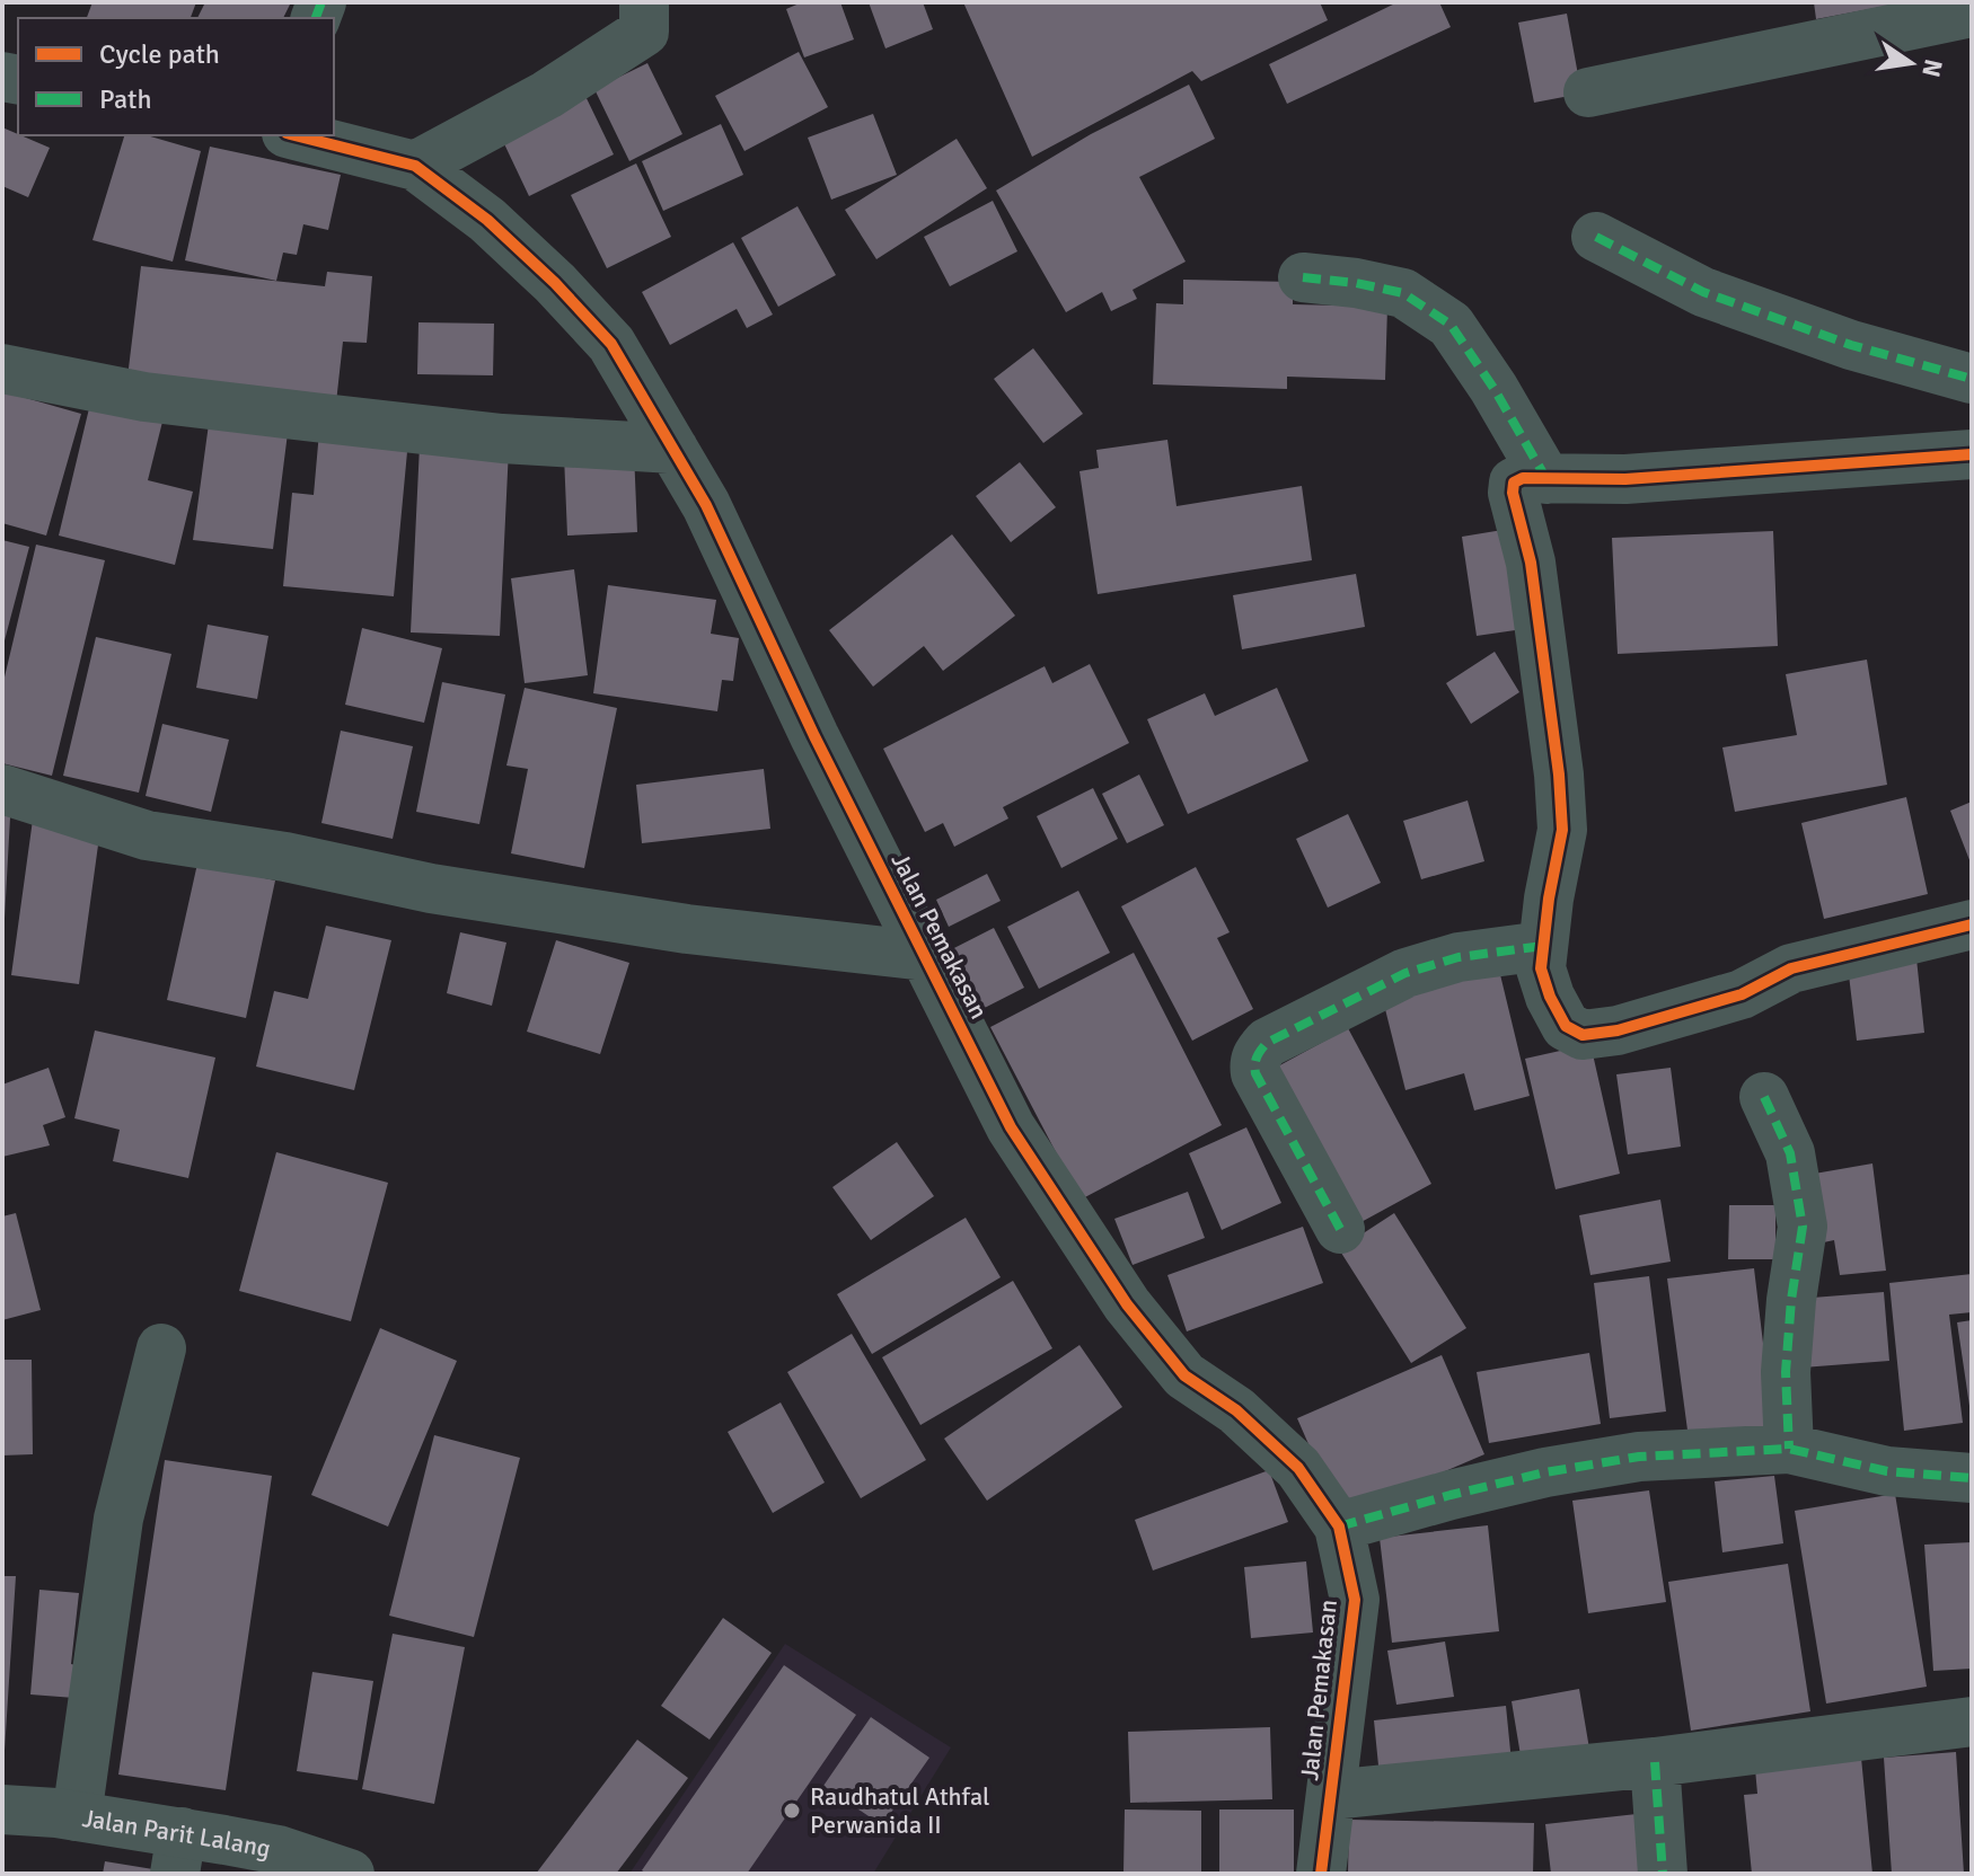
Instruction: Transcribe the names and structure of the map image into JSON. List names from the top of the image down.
{
  "streets": {
    "street": ["Jalan Pemakasan", "Jalan Parit Lalang"]
  },
  "places": ["Raudhatul Athfal Perwanida II"],
  "legend": ["Cycle path", "Path"],
  "north": "right"
}
